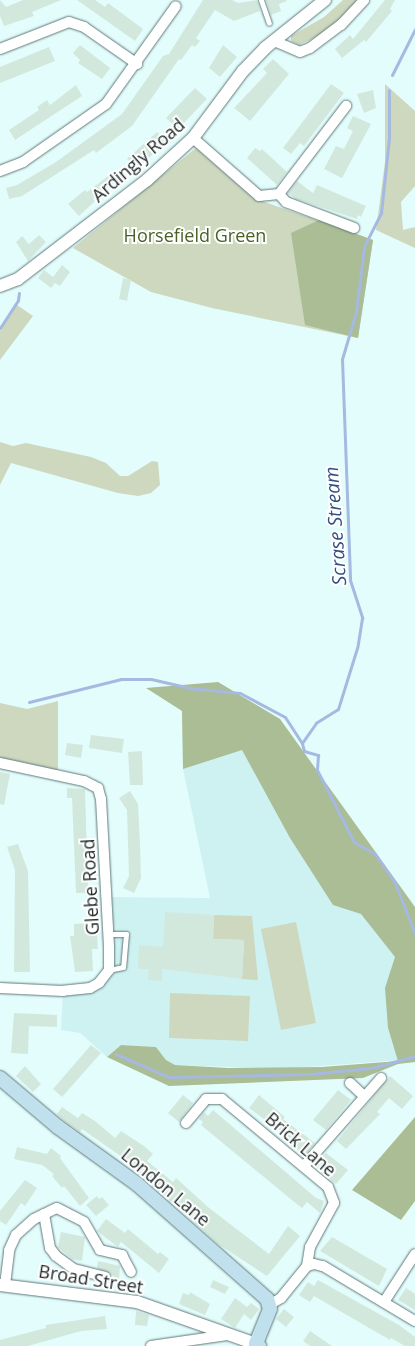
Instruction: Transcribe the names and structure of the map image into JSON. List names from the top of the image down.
{
  "streets": {
    "main road": ["London Lane"],
    "street": [
      "Ardingly Road",
      "Glebe Road",
      "Brick Lane",
      "Broad Street"
    ]
  },
  "water": ["Scrase Stream"],
  "parks": ["Horsefield Green"]
}
